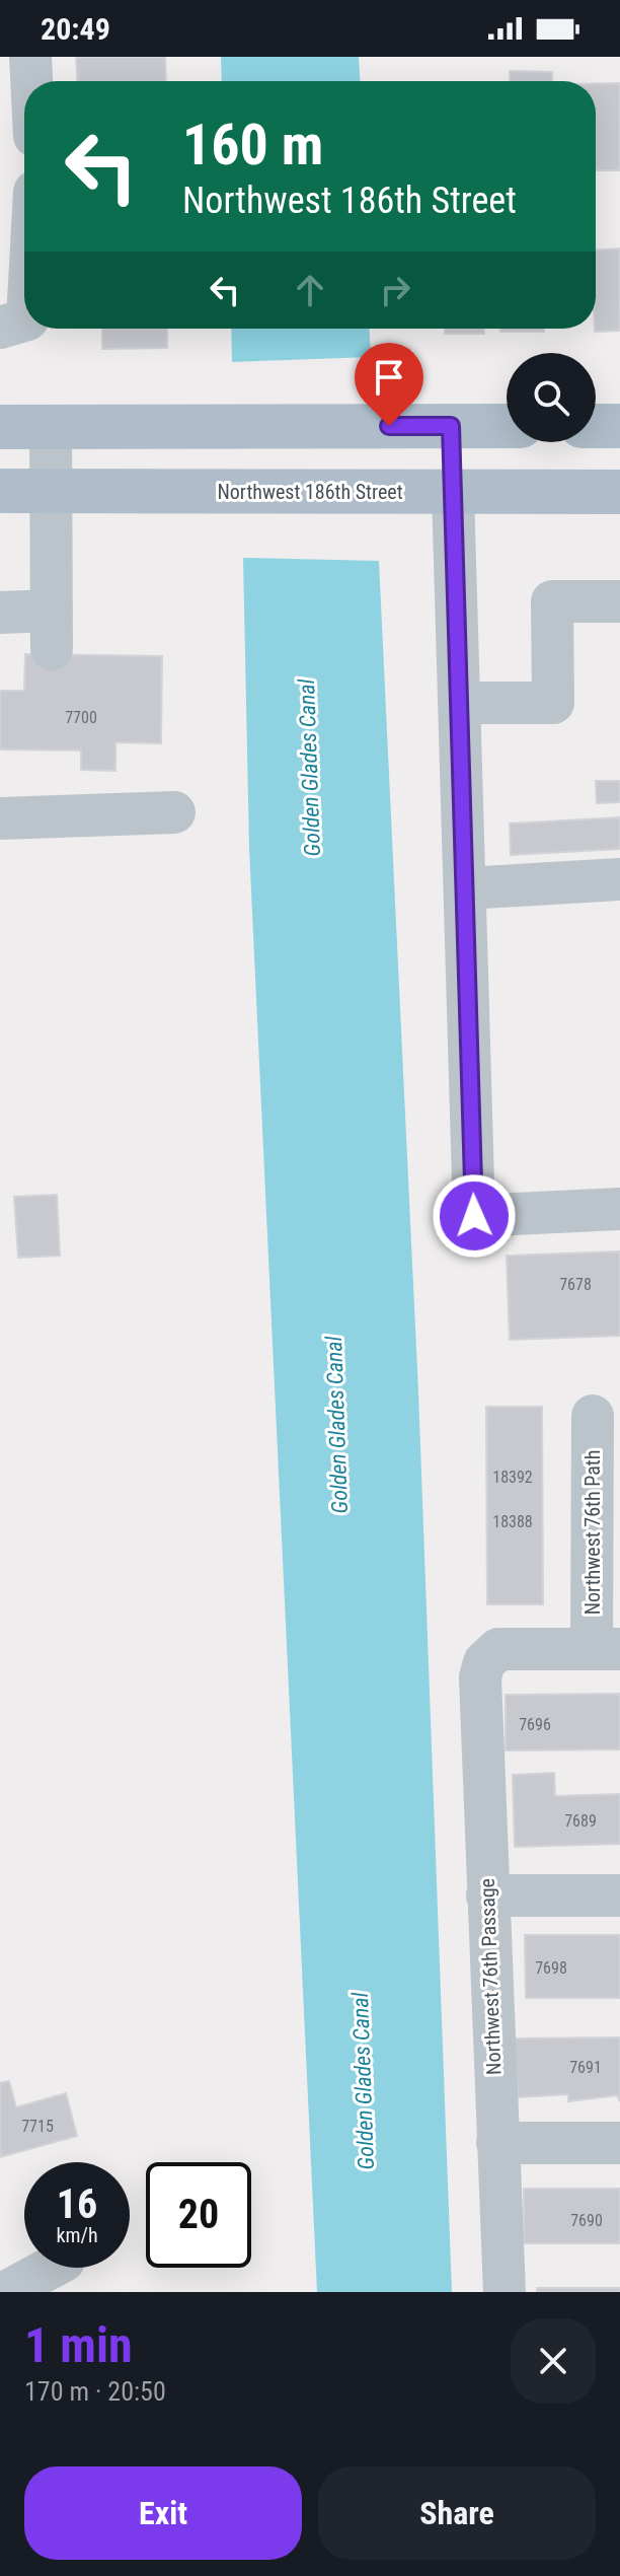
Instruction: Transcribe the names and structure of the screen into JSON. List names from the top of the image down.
{
  "streets": {
    "main road": ["Northwest 186th Street"],
    "street": ["Northwest 76th Path", "Northwest 76th Passage"]
  },
  "crossings": [
    ["Northwest 76th Path", "Northwest 76th Passage"]
  ],
  "water": ["Golden Glades Canal"],
  "house_numbers": [
    "7700",
    "7678",
    "18392",
    "18388",
    "7696",
    "7689",
    "7698",
    "7691",
    "7715",
    "7690"
  ],
  "page": {
    "status": "20:49",
    "turn": ["160 m", "Northwest 186th Street"],
    "speed": "16 km/h",
    "limit": "20",
    "heading": ["1 min", "170 m · 20:50"],
    "buttons": ["Exit", "Share"]
  }
}
